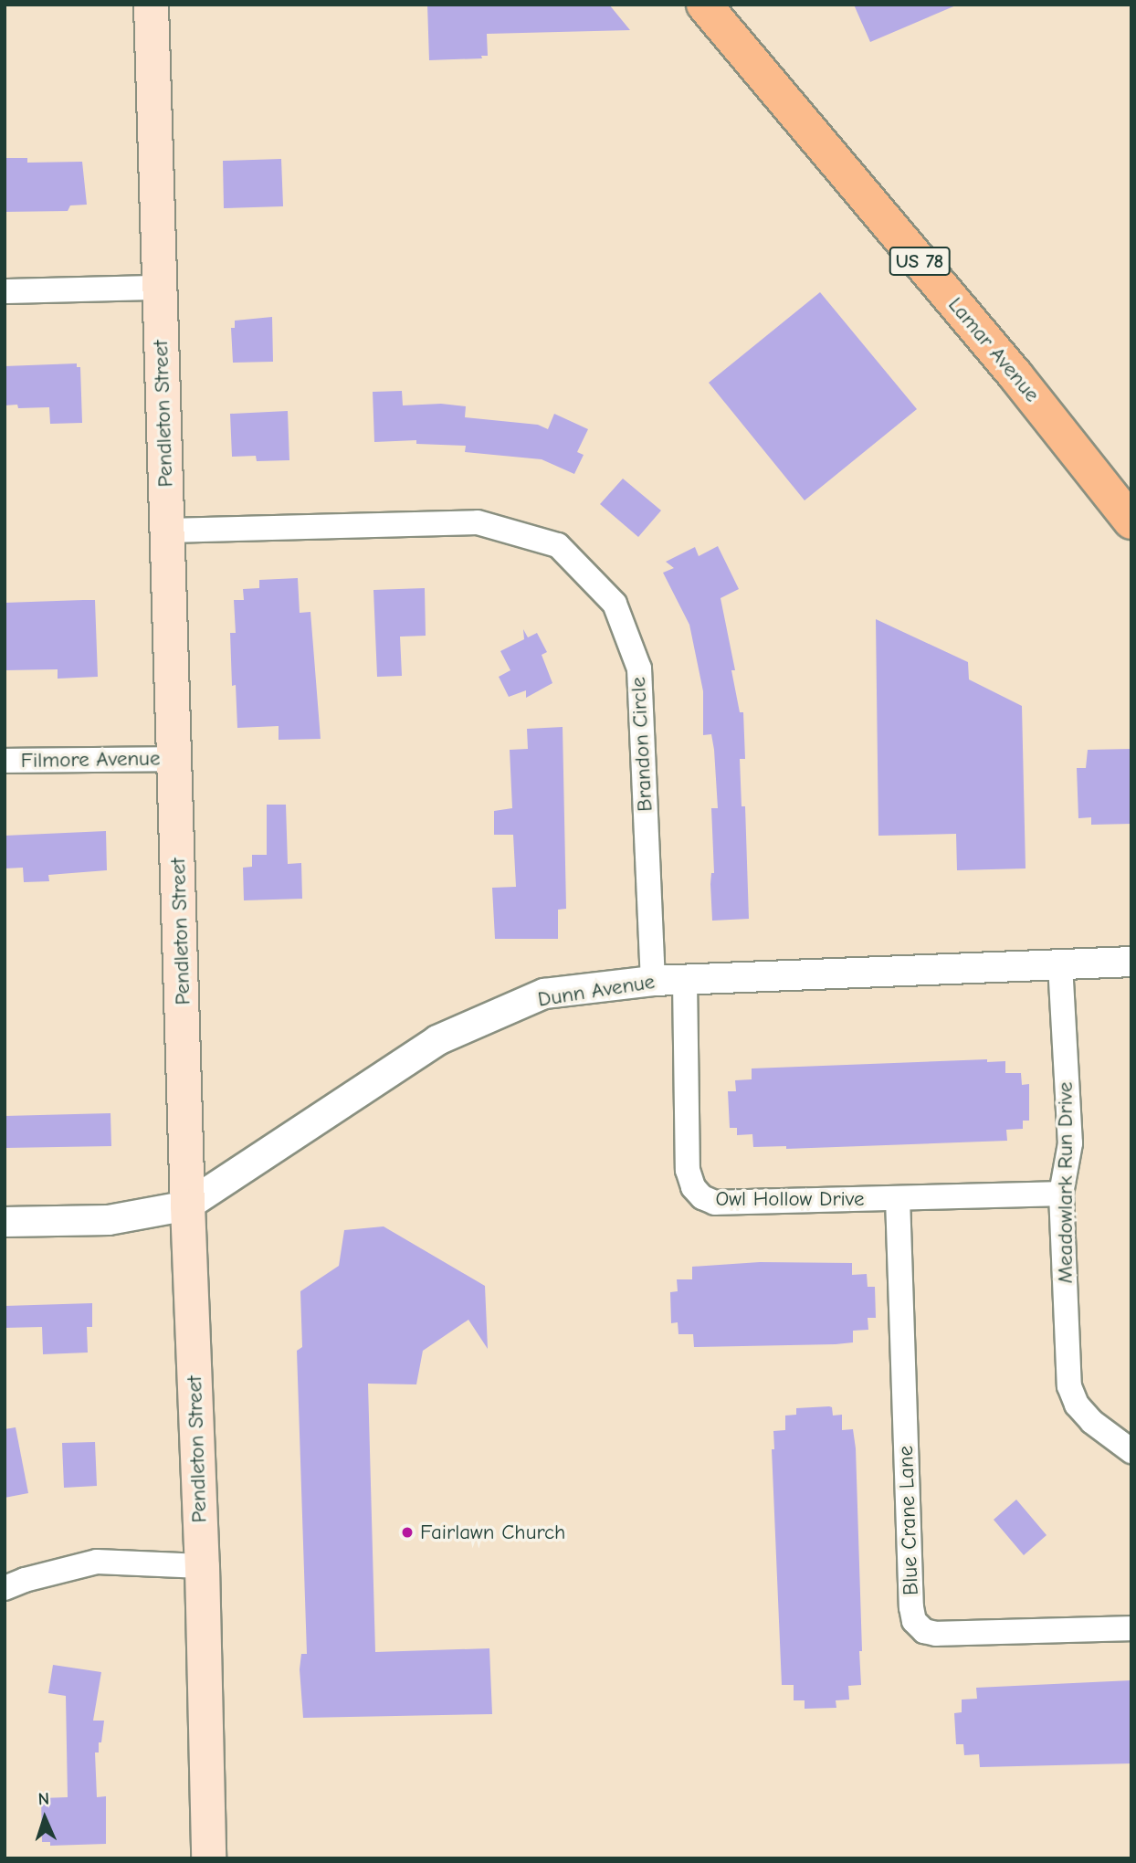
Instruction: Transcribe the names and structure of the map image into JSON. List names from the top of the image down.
{
  "streets": {
    "main road": ["US 78", "Lamar Avenue", "Pendleton Street"],
    "street": [
      "Brandon Circle",
      "Filmore Avenue",
      "Dunn Avenue",
      "Meadowlark Run Drive",
      "Owl Hollow Drive",
      "Blue Crane Lane"
    ]
  },
  "crossings": [
    ["Pendleton Street", "Brandon Circle"],
    ["Pendleton Street", "Filmore Avenue"],
    ["Pendleton Street", "Dunn Avenue"],
    ["Brandon Circle", "Dunn Avenue"],
    ["Dunn Avenue", "Meadowlark Run Drive"],
    ["Dunn Avenue", "Owl Hollow Drive"],
    ["Meadowlark Run Drive", "Owl Hollow Drive"],
    ["Owl Hollow Drive", "Blue Crane Lane"]
  ],
  "places": ["Fairlawn Church"],
  "north": "top"
}
